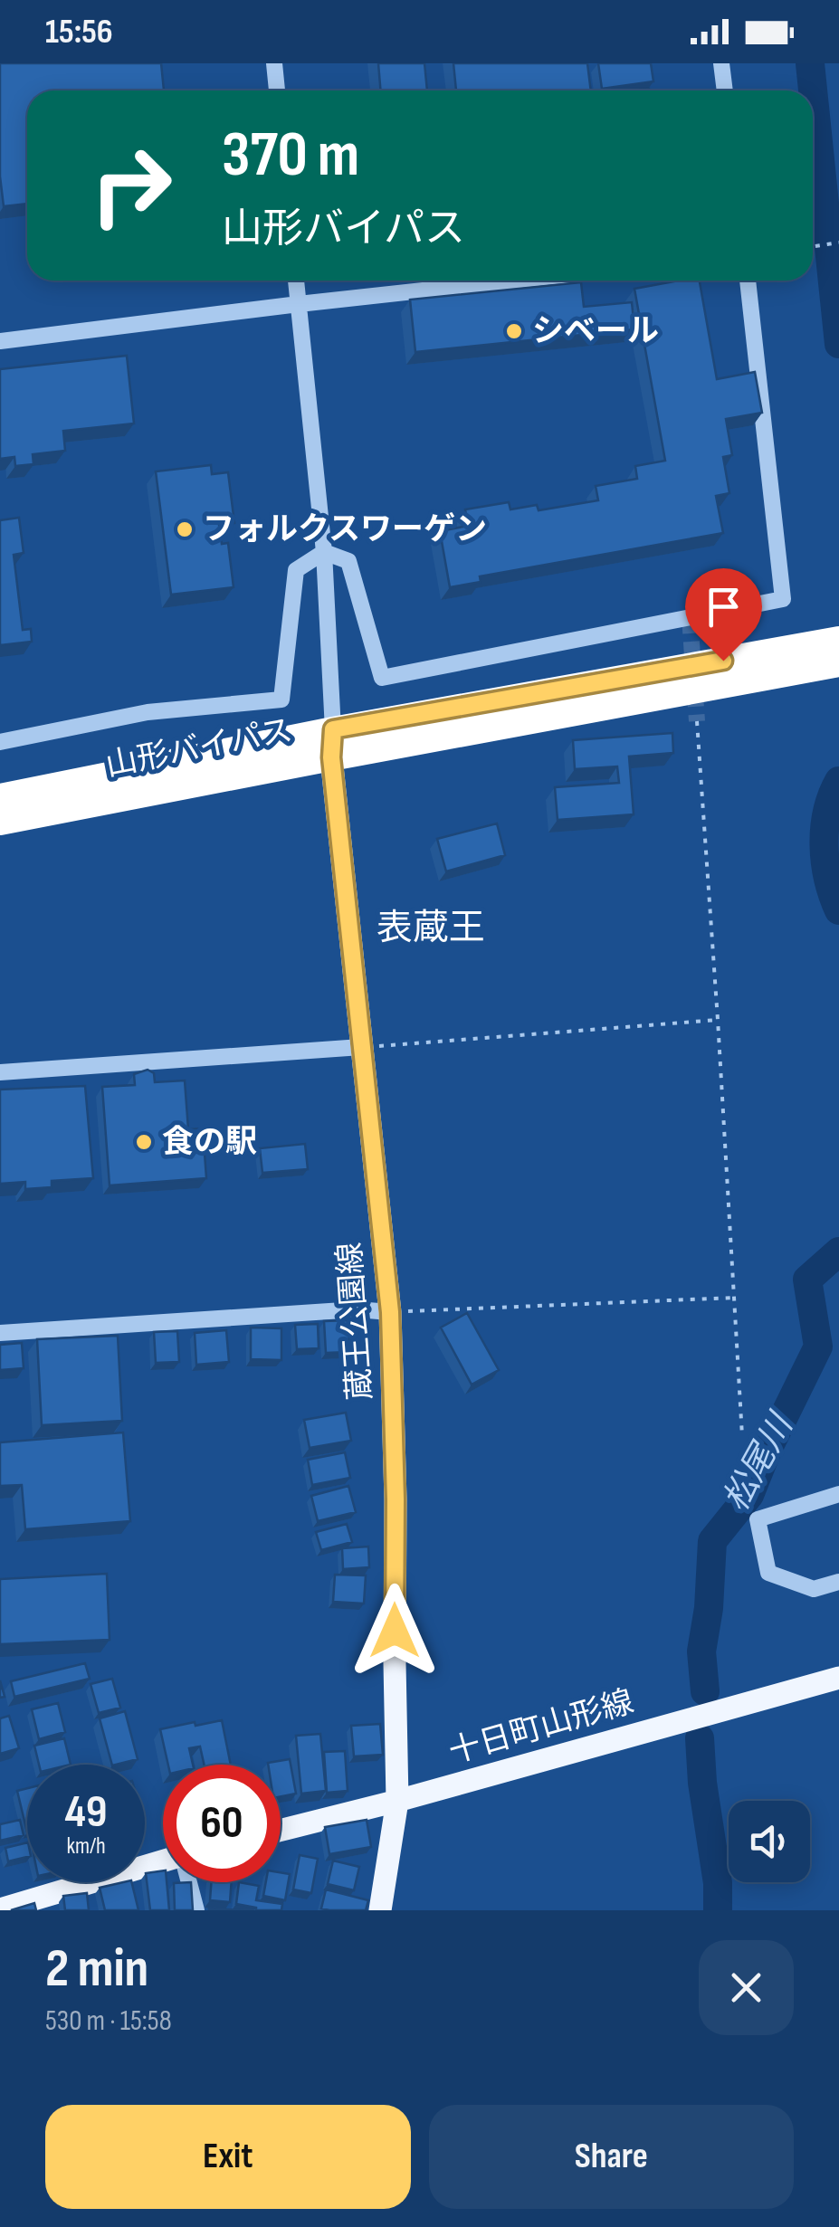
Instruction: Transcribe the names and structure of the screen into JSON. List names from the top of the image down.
{
  "streets": {
    "highway": ["山形バイパス"],
    "main road": ["蔵王公園線", "十日町山形線"]
  },
  "crossings": [
    ["山形バイパス", "蔵王公園線"],
    ["蔵王公園線", "十日町山形線"]
  ],
  "districts": ["表蔵王"],
  "water": ["松尾川"],
  "places": ["シベール", "フォルクスワーゲン", "食の駅"],
  "page": {
    "status": "15:56",
    "turn": ["370 m", "山形バイパス"],
    "speed": "49 km/h",
    "limit": "60",
    "heading": ["2 min", "530 m · 15:58"],
    "buttons": ["Exit", "Share"]
  }
}
